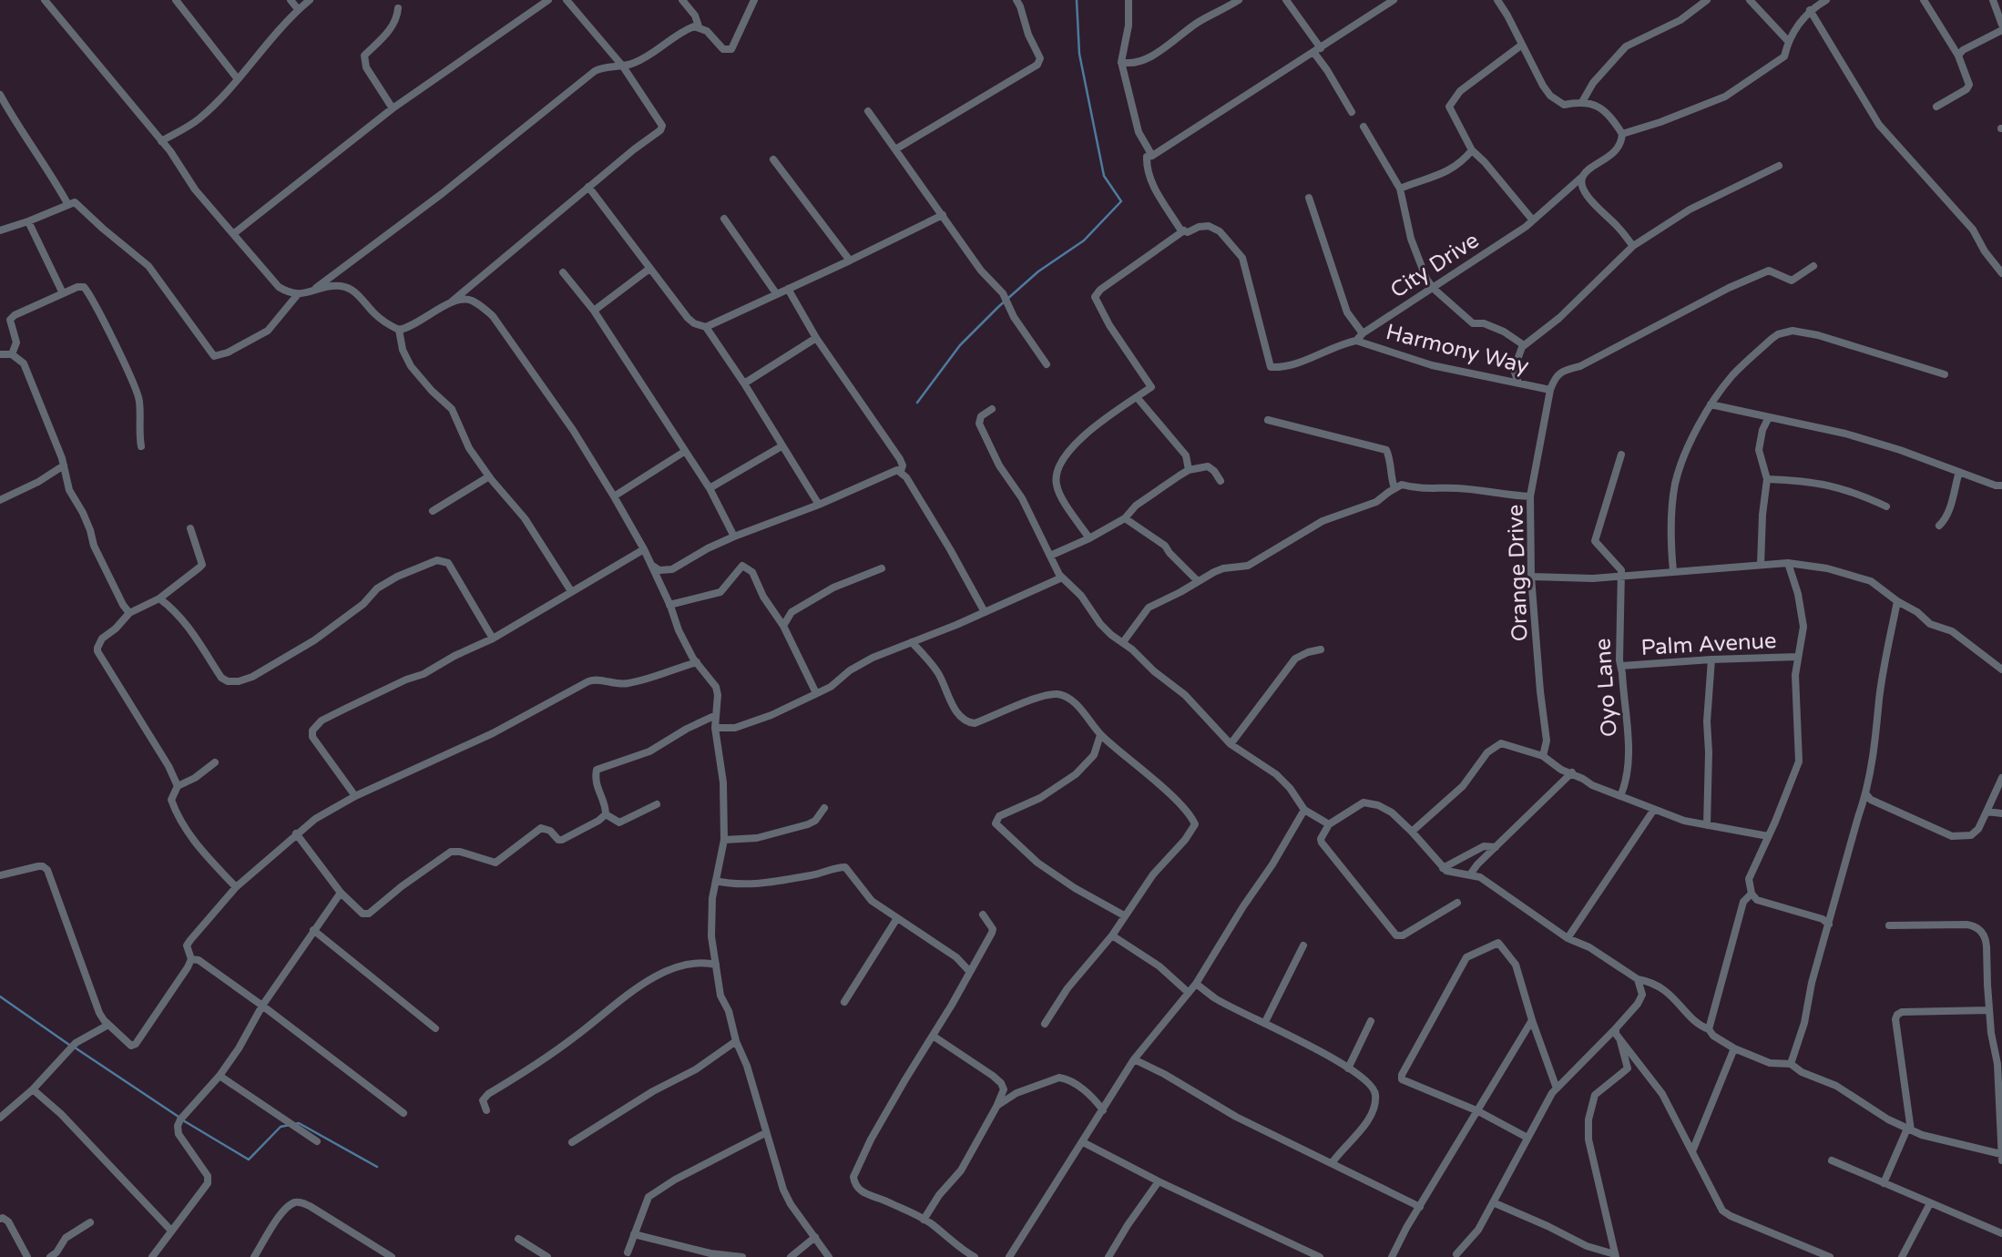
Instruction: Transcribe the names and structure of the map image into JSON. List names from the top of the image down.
{
  "streets": {
    "street": [
      "City Drive",
      "Harmony Way",
      "Orange Drive",
      "Palm Avenue",
      "Oyo Lane"
    ]
  },
  "crossings": [
    ["City Drive", "Harmony Way"],
    ["Harmony Way", "Orange Drive"],
    ["Palm Avenue", "Oyo Lane"]
  ]
}
